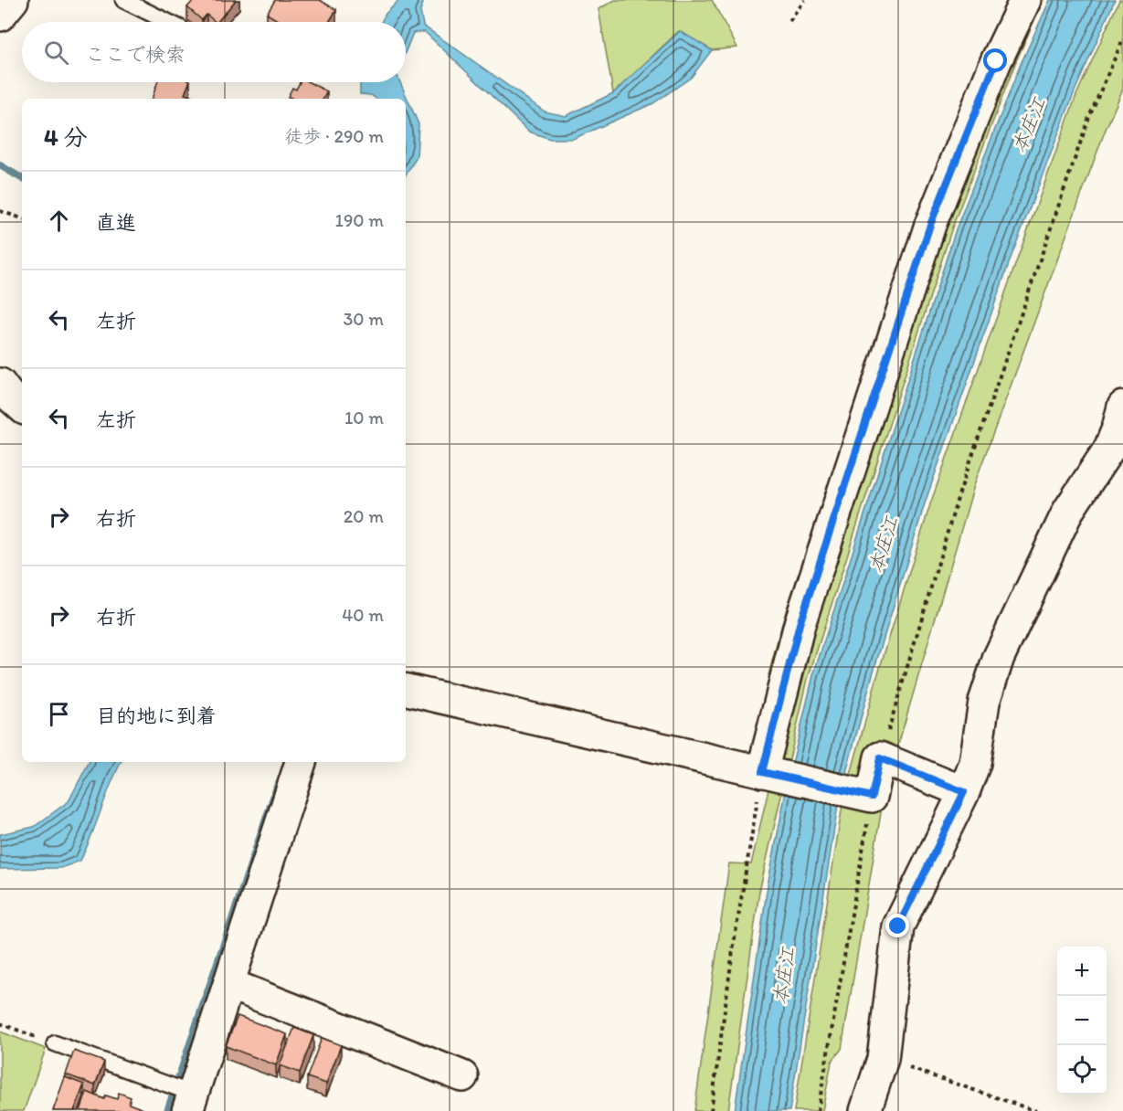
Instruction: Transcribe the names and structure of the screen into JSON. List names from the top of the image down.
{
  "water": ["本庄江"],
  "page": {
    "search": "ここで検索",
    "heading": ["4 分", "徒歩 · 290 m"],
    "list": [
      ["直進", "190 m"],
      ["左折", "30 m"],
      ["左折", "10 m"],
      ["右折", "20 m"],
      ["右折", "40 m"],
      "目的地に到着"
    ],
    "map_buttons": ["+", "−"]
  }
}
